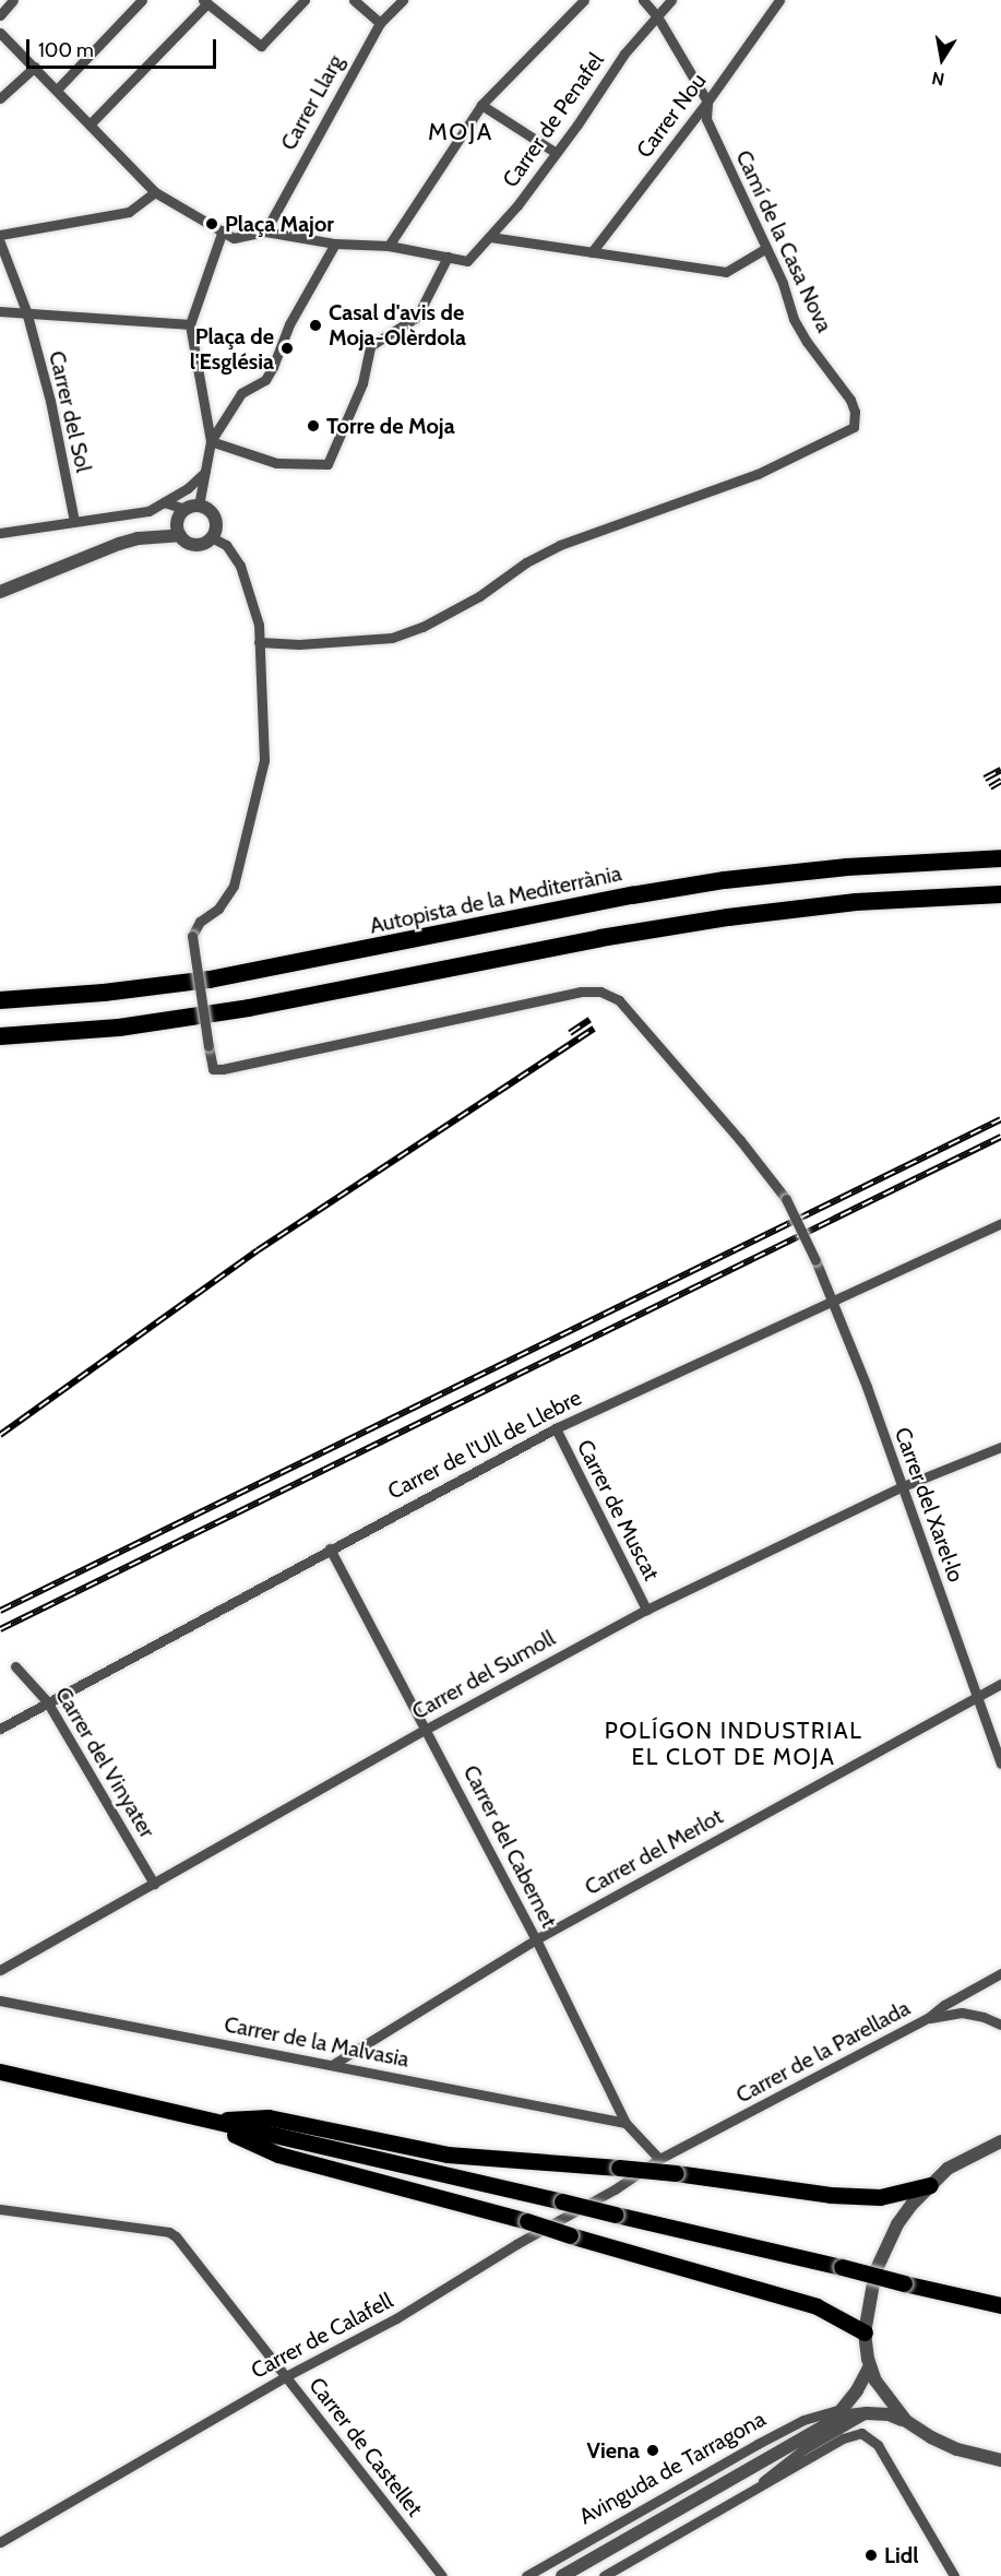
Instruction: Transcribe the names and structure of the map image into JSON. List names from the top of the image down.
{
  "streets": {
    "highway": ["Autopista de la Mediterrània"],
    "street": [
      "Carrer Llarg",
      "Carrer Nou",
      "Carrer de Penafel",
      "Camí de la Casa Nova",
      "Carrer del Sol",
      "Carrer de l'Ull de Llebre",
      "Carrer del Xarel·lo",
      "Carrer de Muscat",
      "Carrer del Sumoll",
      "Carrer del Vinyater",
      "Carrer del Cabernet",
      "Carrer del Merlot",
      "Carrer de la Malvasia",
      "Carrer de la Parellada",
      "Carrer de Calafell",
      "Carrer de Castellet",
      "Avinguda de Tarragona"
    ]
  },
  "crossings": [
    ["Carrer Nou", "Camí de la Casa Nova"],
    ["Camí de la Casa Nova", "Carrer del Xarel·lo"],
    ["Carrer de l'Ull de Llebre", "Carrer del Xarel·lo"],
    ["Carrer de l'Ull de Llebre", "Carrer de Muscat"],
    ["Carrer de l'Ull de Llebre", "Carrer del Vinyater"],
    ["Carrer de l'Ull de Llebre", "Carrer del Cabernet"],
    ["Carrer del Xarel·lo", "Carrer del Sumoll"],
    ["Carrer del Xarel·lo", "Carrer del Merlot"],
    ["Carrer de Muscat", "Carrer del Sumoll"],
    ["Carrer del Sumoll", "Carrer del Vinyater"],
    ["Carrer del Sumoll", "Carrer del Cabernet"],
    ["Carrer del Cabernet", "Carrer del Merlot"],
    ["Carrer del Cabernet", "Carrer de la Malvasia"],
    ["Carrer del Cabernet", "Carrer de la Parellada"],
    ["Carrer del Cabernet", "Carrer de Calafell"],
    ["Carrer del Merlot", "Carrer de la Malvasia"],
    ["Carrer de la Parellada", "Carrer de Calafell"],
    ["Carrer de Calafell", "Carrer de Castellet"]
  ],
  "districts": ["MOJA", "POLÍGON INDUSTRIAL EL CLOT DE MOJA"],
  "places": [
    "Plaça Major",
    "Casal d'avis de Moja-Olèrdola",
    "Plaça de l'Església",
    "Torre de Moja",
    "Viena",
    "Lidl"
  ],
  "scale_bar": "100 m",
  "north": "bottom"
}
